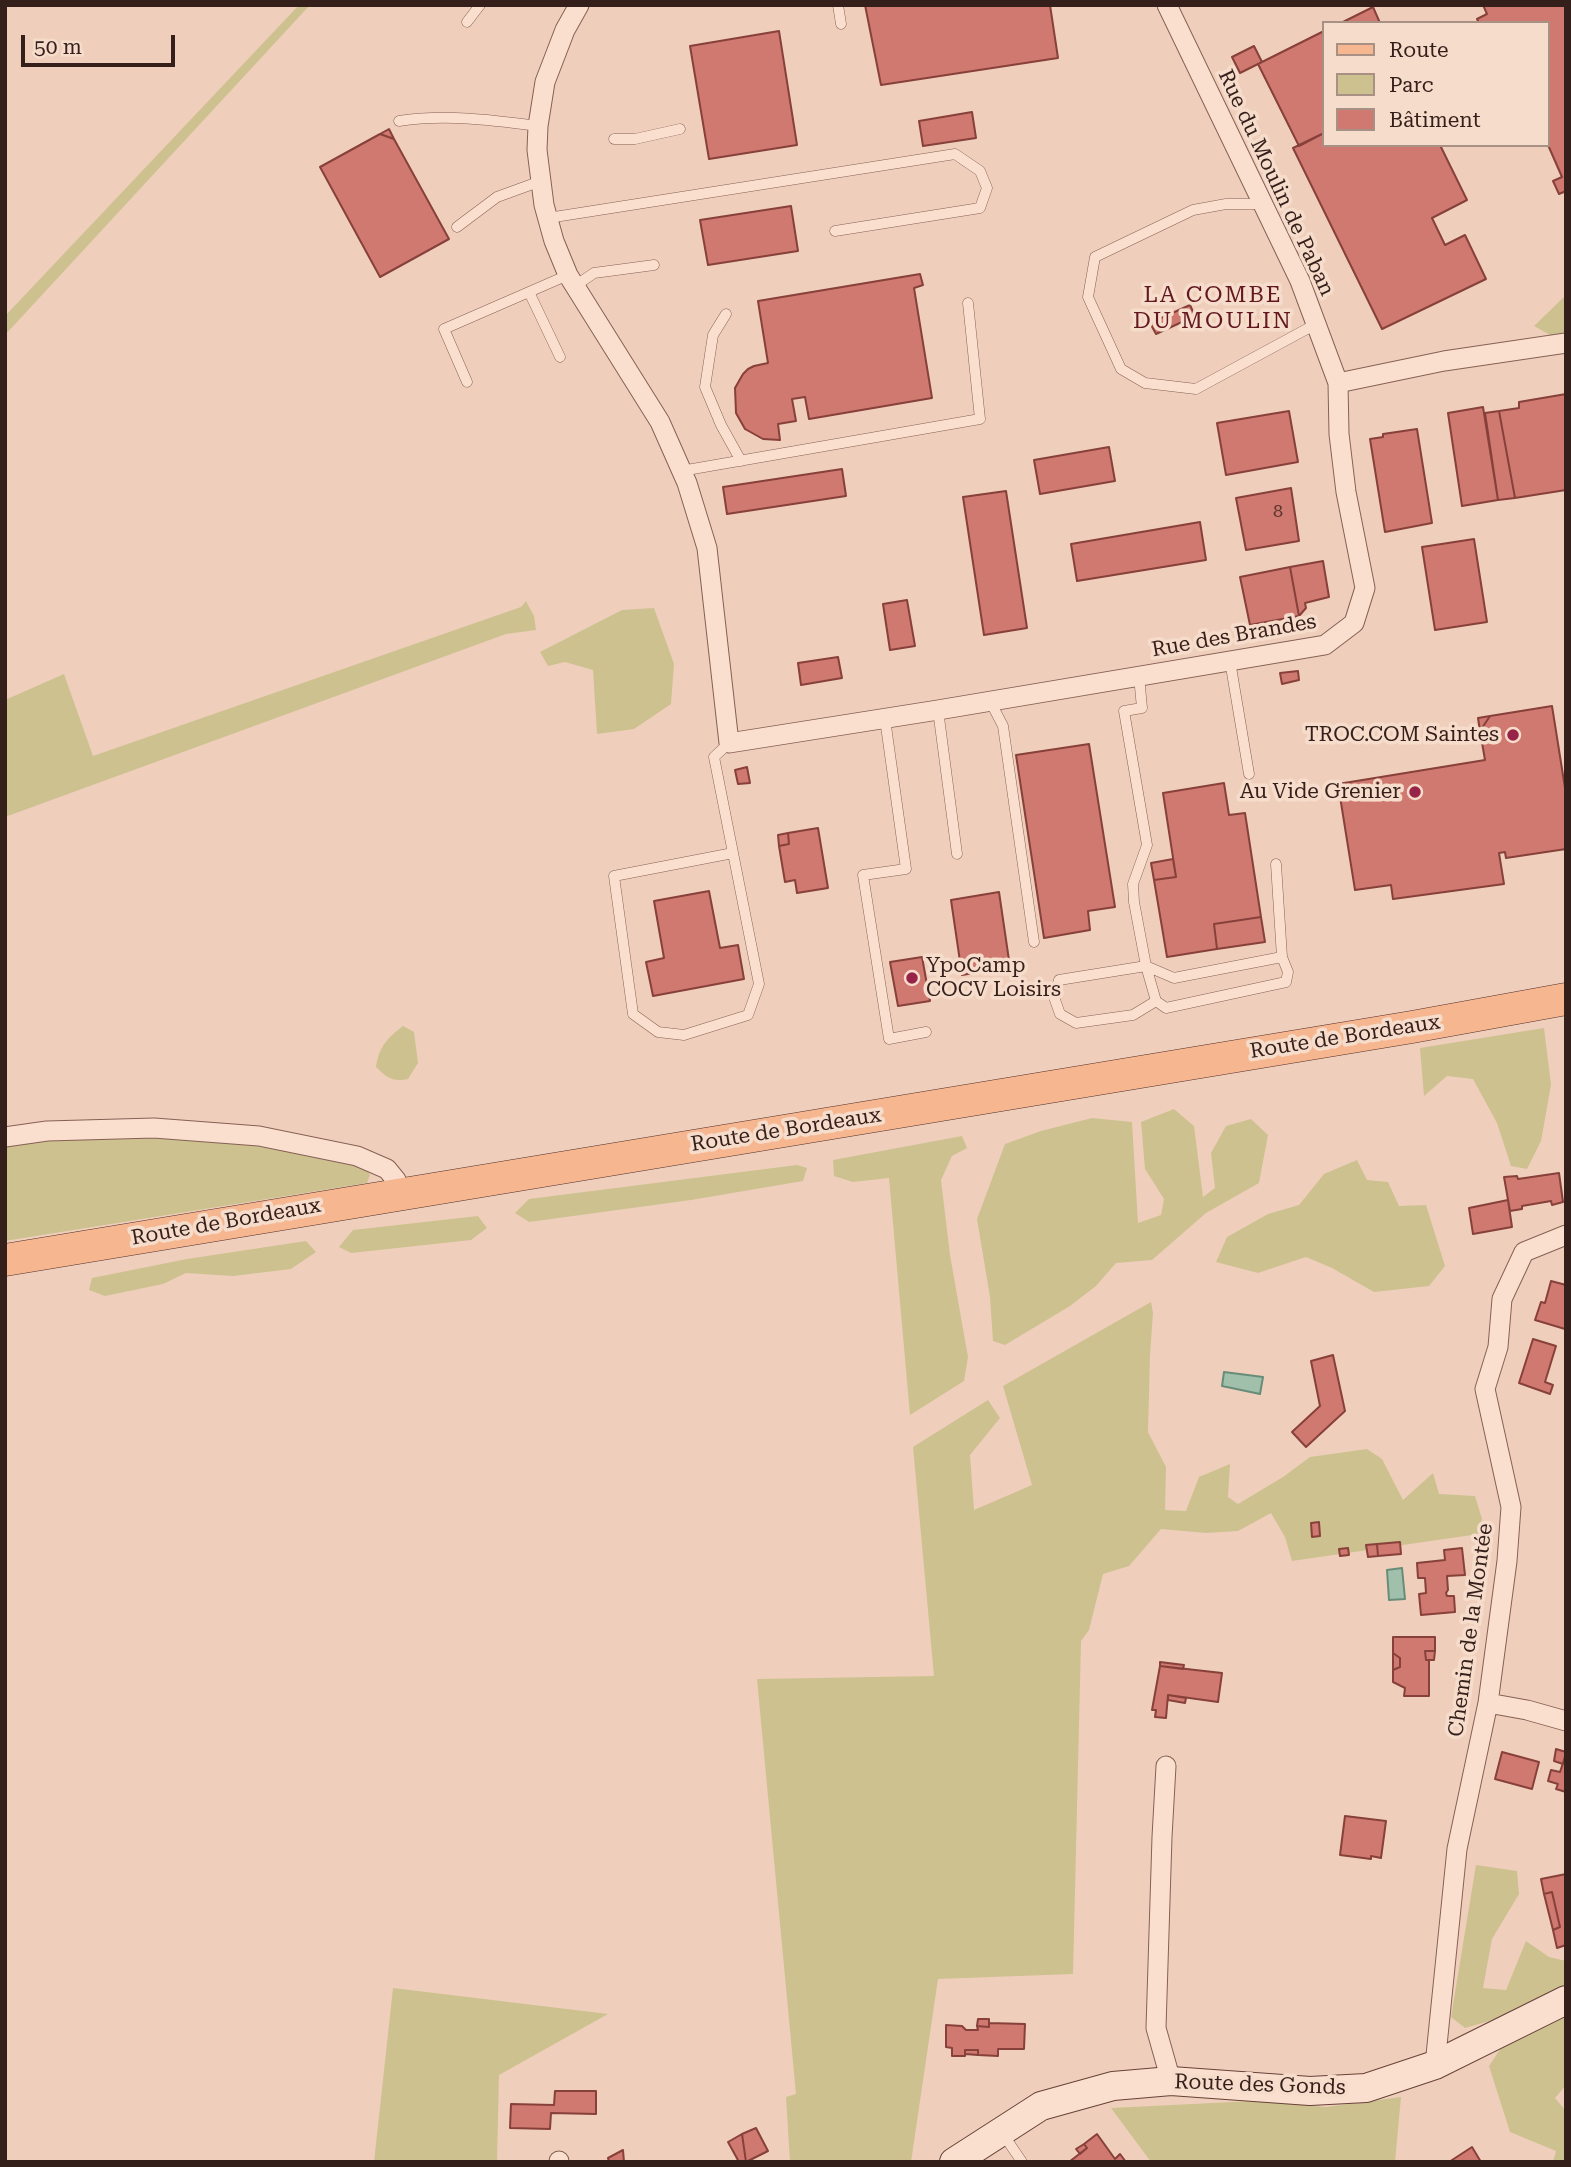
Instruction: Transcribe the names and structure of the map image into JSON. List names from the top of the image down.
{
  "streets": {
    "main road": ["Route de Bordeaux"],
    "street": [
      "Rue du Moulin de Paban",
      "Rue des Brandes",
      "Chemin de la Montée",
      "Route des Gonds"
    ]
  },
  "crossings": [
    ["Rue du Moulin de Paban", "Rue des Brandes"],
    ["Chemin de la Montée", "Route des Gonds"]
  ],
  "districts": ["LA COMBE DU MOULIN"],
  "places": ["TROC.COM Saintes", "Au Vide Grenier", "YpoCamp COCV Loisirs"],
  "house_numbers": ["8"],
  "legend": ["Route", "Parc", "Bâtiment"],
  "scale_bar": "50 m"
}
